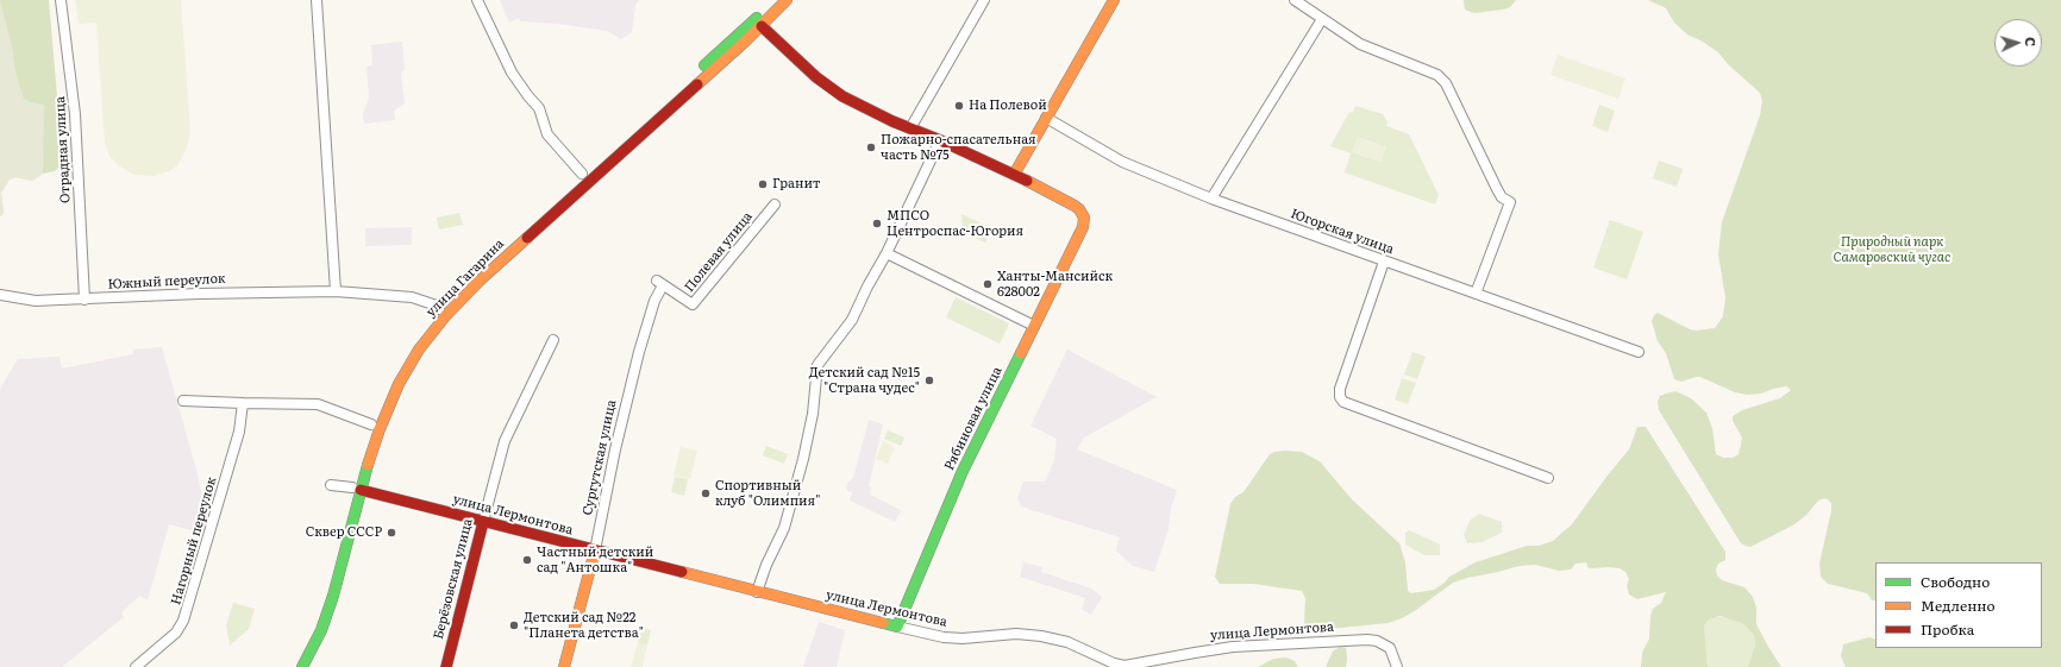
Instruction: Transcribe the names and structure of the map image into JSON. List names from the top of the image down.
{
  "streets": {
    "street": [
      "Отрадная улица",
      "Югорская улица",
      "Полевая улица",
      "улица Гагарина",
      "Южный переулок",
      "Рябиновая улица",
      "Сургутская улица",
      "улица Лермонтова",
      "Нагорный переулок",
      "Берёзовская улица"
    ]
  },
  "crossings": [
    ["Отрадная улица", "Южный переулок"],
    ["Полевая улица", "Сургутская улица"],
    ["улица Гагарина", "Южный переулок"],
    ["улица Гагарина", "улица Лермонтова"],
    ["Рябиновая улица", "улица Лермонтова"],
    ["Сургутская улица", "улица Лермонтова"],
    ["улица Лермонтова", "Берёзовская улица"]
  ],
  "parks": ["Природный парк Самаровский чугас"],
  "places": [
    "На Полевой",
    "Пожарно-спасательная часть №75",
    "Гранит",
    "МПСО Центроспас-Югория",
    "Ханты-Мансийск 628002",
    "Детский сад №15 \"Страна чудес\"",
    "Спортивный клуб \"Олимпия\"",
    "Сквер СССР",
    "Частный детский сад \"Антошка\"",
    "Детский сад №22 \"Планета детства\""
  ],
  "legend": ["Свободно", "Медленно", "Пробка"],
  "north": "right"
}
